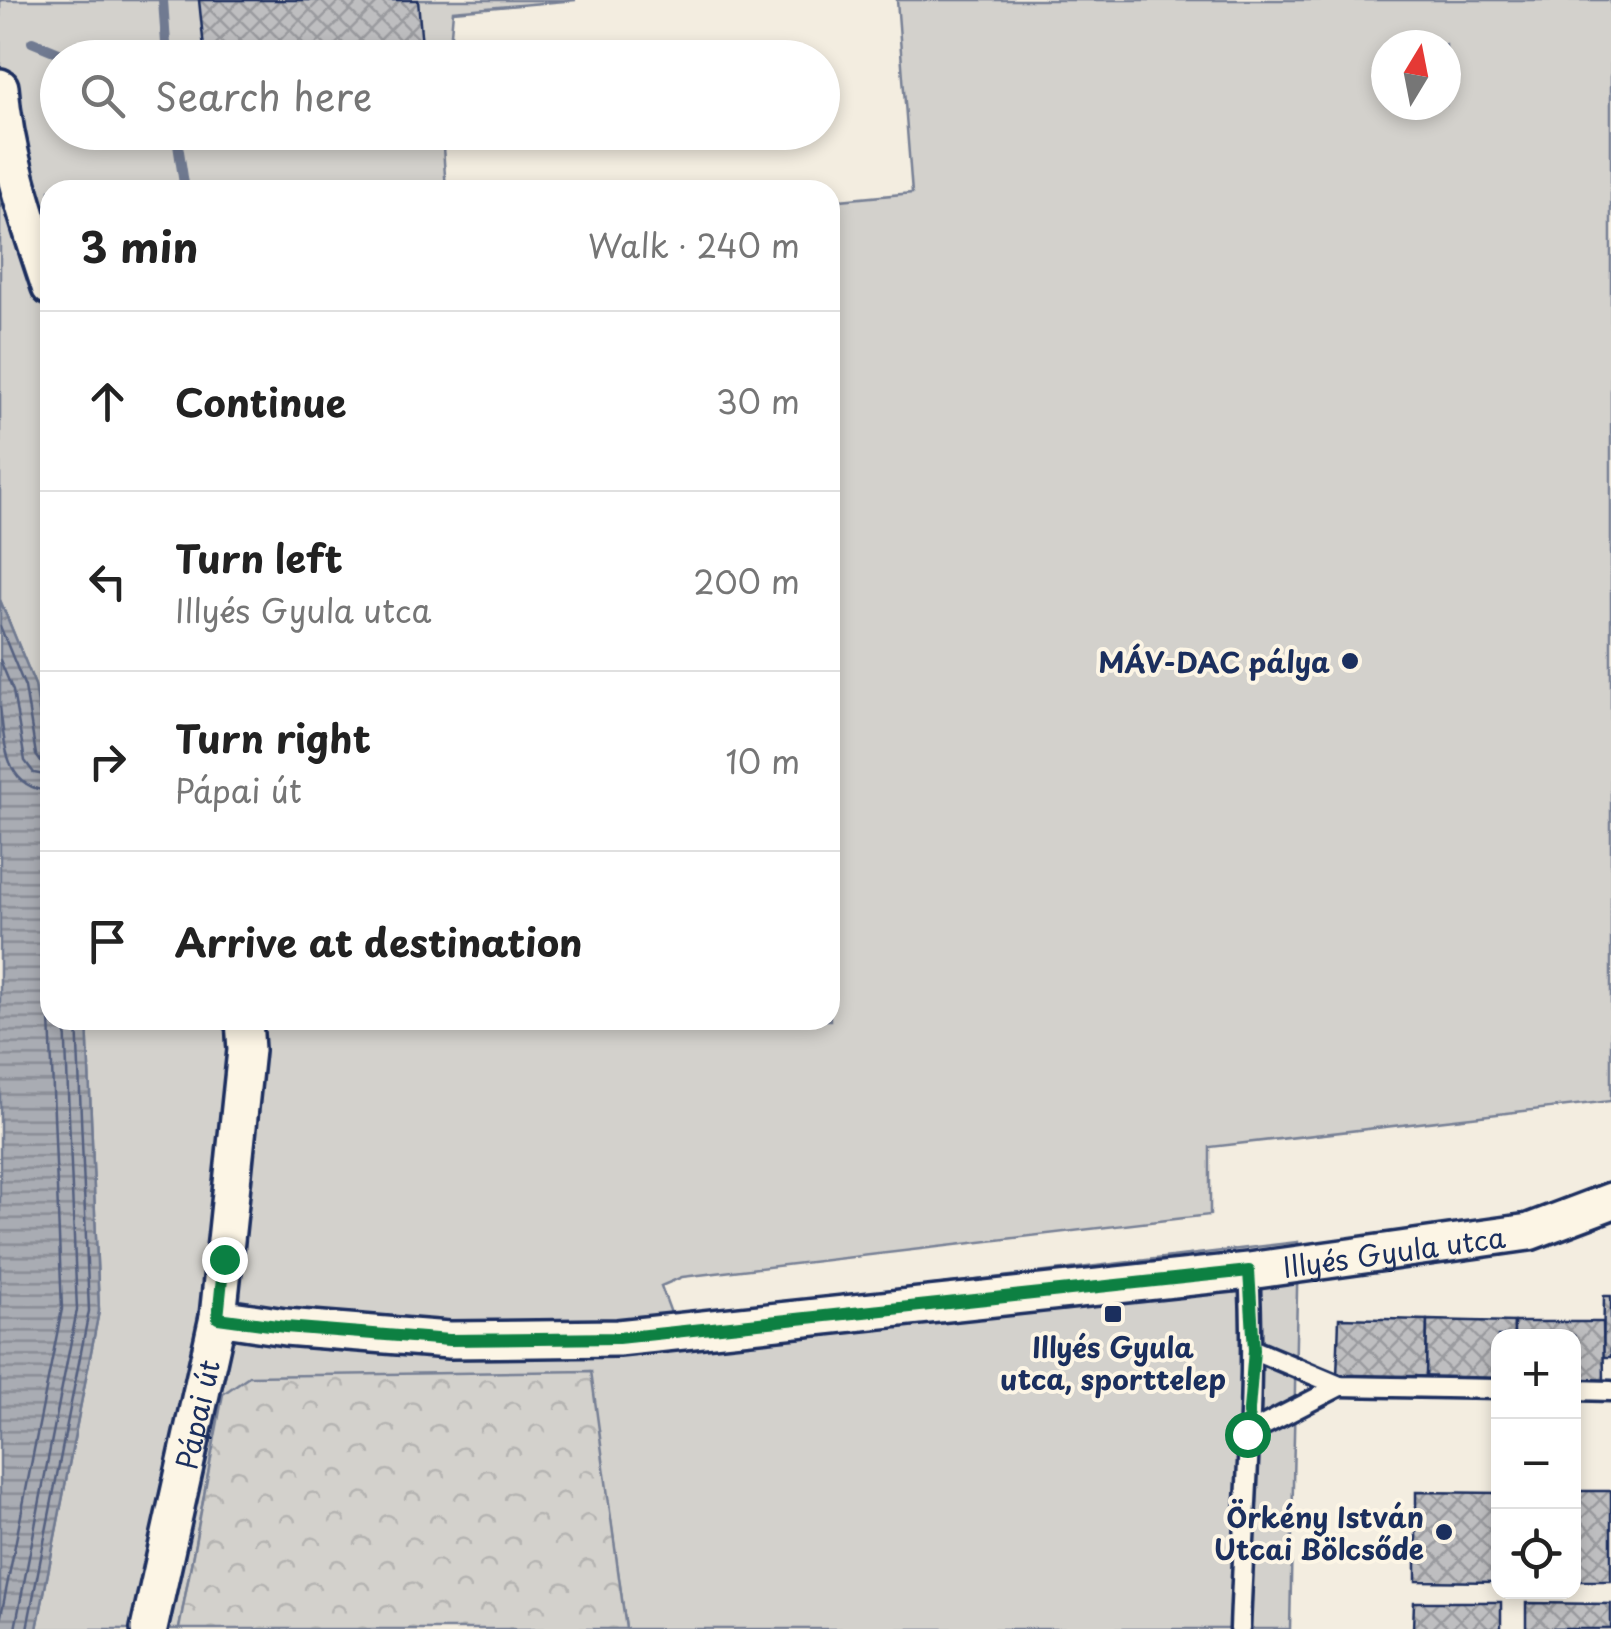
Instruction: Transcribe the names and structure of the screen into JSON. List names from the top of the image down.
{
  "streets": {
    "street": ["Illyés Gyula utca", "Pápai út"]
  },
  "crossings": [
    ["Illyés Gyula utca", "Pápai út"]
  ],
  "places": {
    "other": ["MÁV-DAC pálya", "Örkény István Utcai Bölcsőde"],
    "transit": ["Illyés Gyula utca, sporttelep"]
  },
  "north": "top",
  "page": {
    "search": "Search here",
    "heading": ["3 min", "Walk · 240 m"],
    "list": [
      ["Continue", "30 m"],
      ["Turn left", "Illyés Gyula utca", "200 m"],
      ["Turn right", "Pápai út", "10 m"],
      "Arrive at destination"
    ],
    "map_buttons": ["+", "−"]
  }
}
